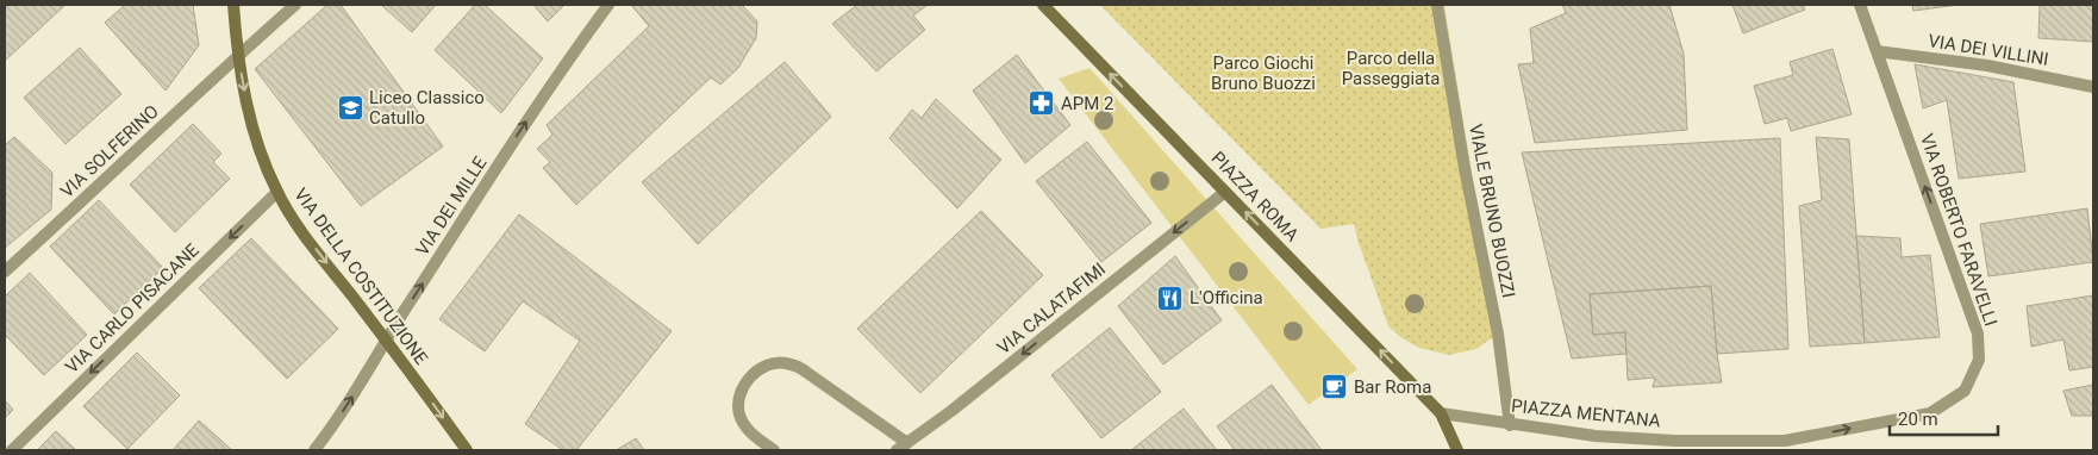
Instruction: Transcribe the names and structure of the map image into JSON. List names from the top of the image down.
{
  "streets": {
    "main road": ["PIAZZA ROMA", "VIA DELLA COSTITUZIONE"],
    "street": [
      "VIA DEI VILLINI",
      "VIA SOLFERINO",
      "VIA DEI MILLE",
      "VIALE BRUNO BUOZZI",
      "VIA ROBERTO FARAVELLI",
      "VIA CARLO PISACANE",
      "VIA CALATAFIMI",
      "PIAZZA MENTANA"
    ]
  },
  "crossings": [
    ["VIA DEI VILLINI", "VIA ROBERTO FARAVELLI"],
    ["VIA SOLFERINO", "VIA DELLA COSTITUZIONE"],
    ["PIAZZA ROMA", "VIA CALATAFIMI"],
    ["PIAZZA ROMA", "PIAZZA MENTANA"],
    ["VIA DEI MILLE", "VIA DELLA COSTITUZIONE"],
    ["VIALE BRUNO BUOZZI", "PIAZZA MENTANA"],
    ["VIA ROBERTO FARAVELLI", "PIAZZA MENTANA"],
    ["VIA DELLA COSTITUZIONE", "VIA CARLO PISACANE"]
  ],
  "one_way": [
    "PIAZZA ROMA",
    "VIA DEI MILLE",
    "VIA DELLA COSTITUZIONE",
    "VIA CARLO PISACANE",
    "VIA CALATAFIMI"
  ],
  "parks": ["Parco della Passeggiata", "Parco Giochi Bruno Buozzi"],
  "places": {
    "pharmacy": ["APM 2"],
    "school or university": ["Liceo Classico Catullo"],
    "restaurant": ["L'Officina"],
    "cafe": ["Bar Roma"]
  },
  "scale_bar": "20 m"
}
